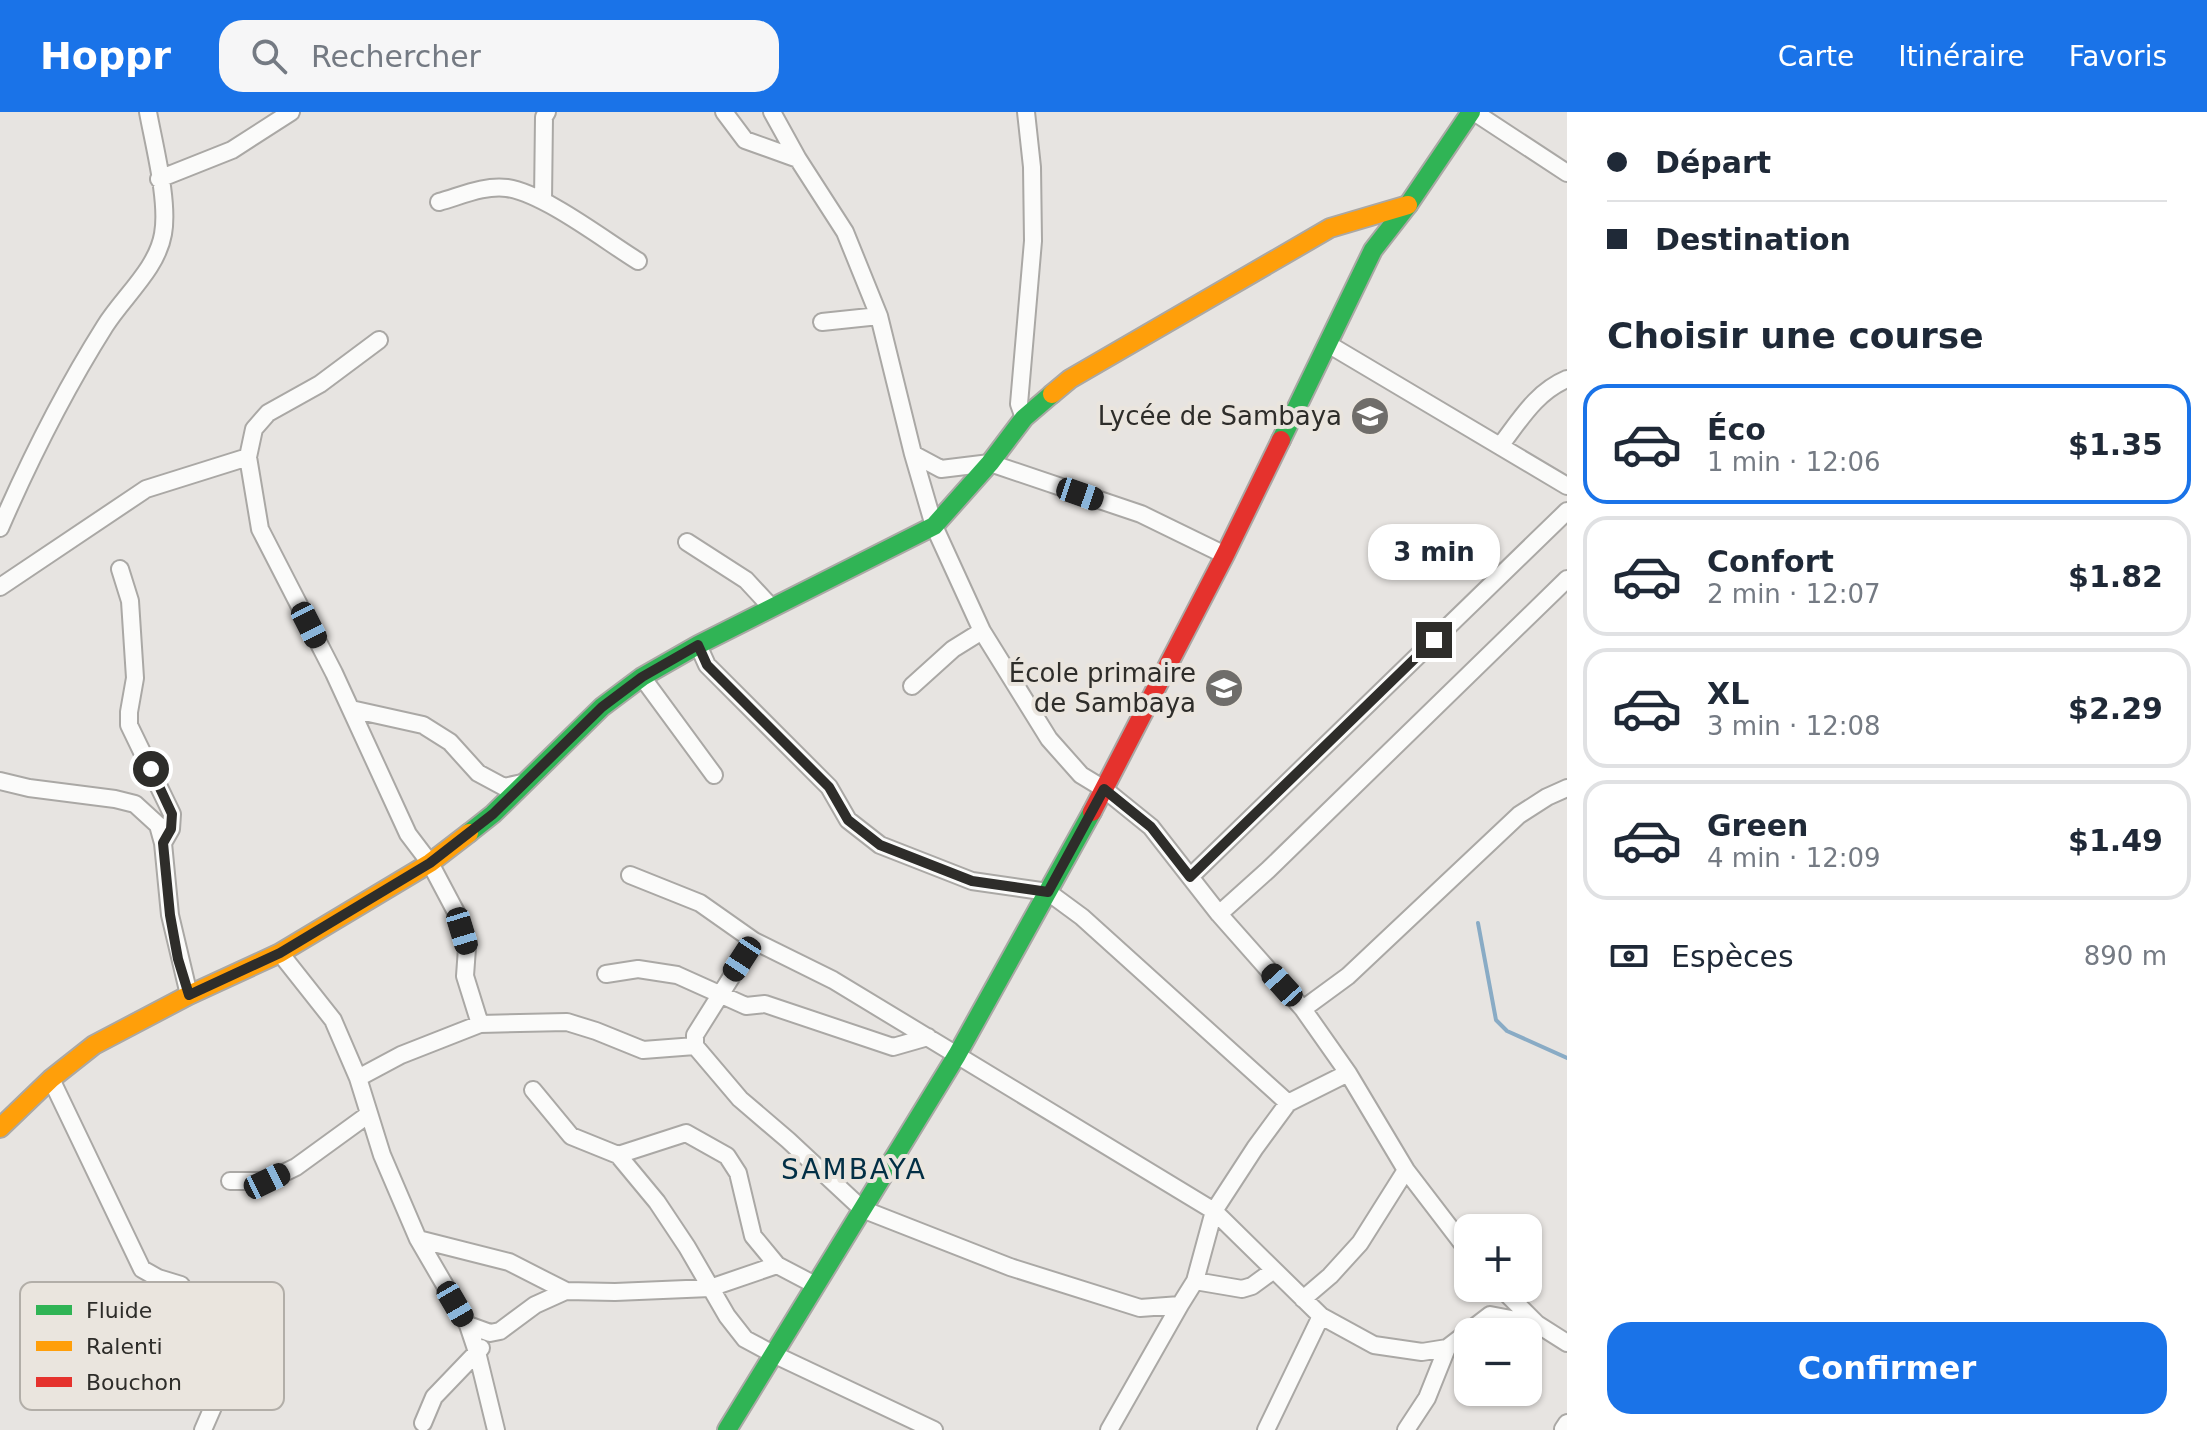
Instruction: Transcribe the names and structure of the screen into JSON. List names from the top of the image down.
{
  "districts": ["SAMBAYA"],
  "places": {
    "school or university": ["Lycée de Sambaya", "École primaire de Sambaya"]
  },
  "legend": ["Fluide", "Ralenti", "Bouchon"],
  "page": {
    "header": "Hoppr",
    "search": "Rechercher",
    "nav": ["Carte", "Itinéraire", "Favoris"],
    "banner": ["Départ", "Destination"],
    "heading": "Choisir une course",
    "list": [
      {
        "name": "Éco",
        "note": "1 min · 12:06",
        "value": "$1.35"
      },
      {
        "name": "Confort",
        "note": "2 min · 12:07",
        "value": "$1.82"
      },
      {
        "name": "XL",
        "note": "3 min · 12:08",
        "value": "$2.29"
      },
      {
        "name": "Green",
        "note": "4 min · 12:09",
        "value": "$1.49"
      }
    ],
    "bubble": "3 min",
    "pay": ["Espèces", "890 m"],
    "map_buttons": ["+", "−"],
    "buttons": "Confirmer"
  }
}
